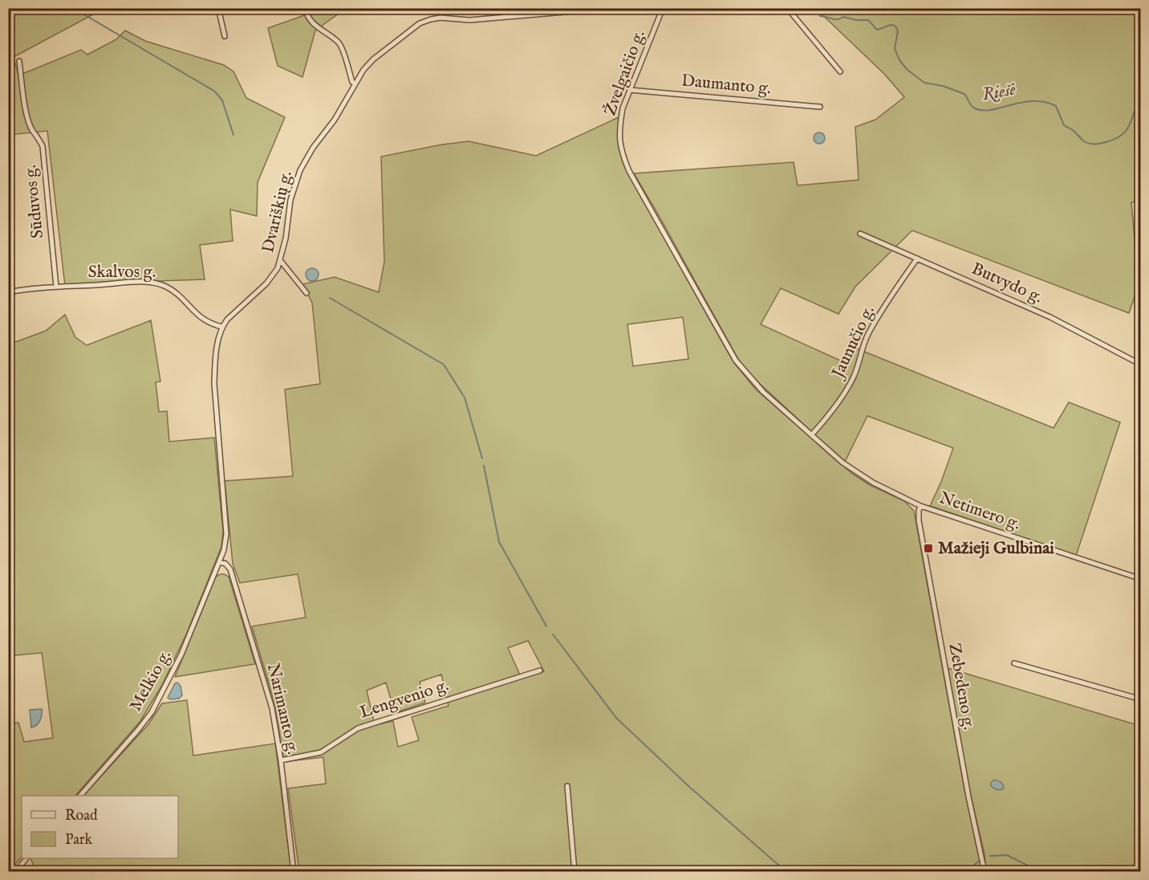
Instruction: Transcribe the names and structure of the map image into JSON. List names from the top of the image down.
{
  "streets": {
    "street": [
      "Žvelgaičio g.",
      "Daumanto g.",
      "Sūduvos g.",
      "Dvariškių g.",
      "Skalvos g.",
      "Butvydo g.",
      "Jaunučio g.",
      "Netimero g.",
      "Melkio g.",
      "Zebedeno g.",
      "Lengvenio g.",
      "Narimanto g."
    ]
  },
  "crossings": [
    ["Žvelgaičio g.", "Daumanto g."],
    ["Žvelgaičio g.", "Jaunučio g."],
    ["Žvelgaičio g.", "Netimero g."],
    ["Sūduvos g.", "Skalvos g."],
    ["Dvariškių g.", "Skalvos g."],
    ["Butvydo g.", "Jaunučio g."],
    ["Jaunučio g.", "Netimero g."],
    ["Netimero g.", "Zebedeno g."],
    ["Melkio g.", "Narimanto g."],
    ["Lengvenio g.", "Narimanto g."]
  ],
  "water": ["Riešė"],
  "places": {
    "transit": ["Mažieji Gulbinai"]
  },
  "legend": ["Road", "Park"]
}
